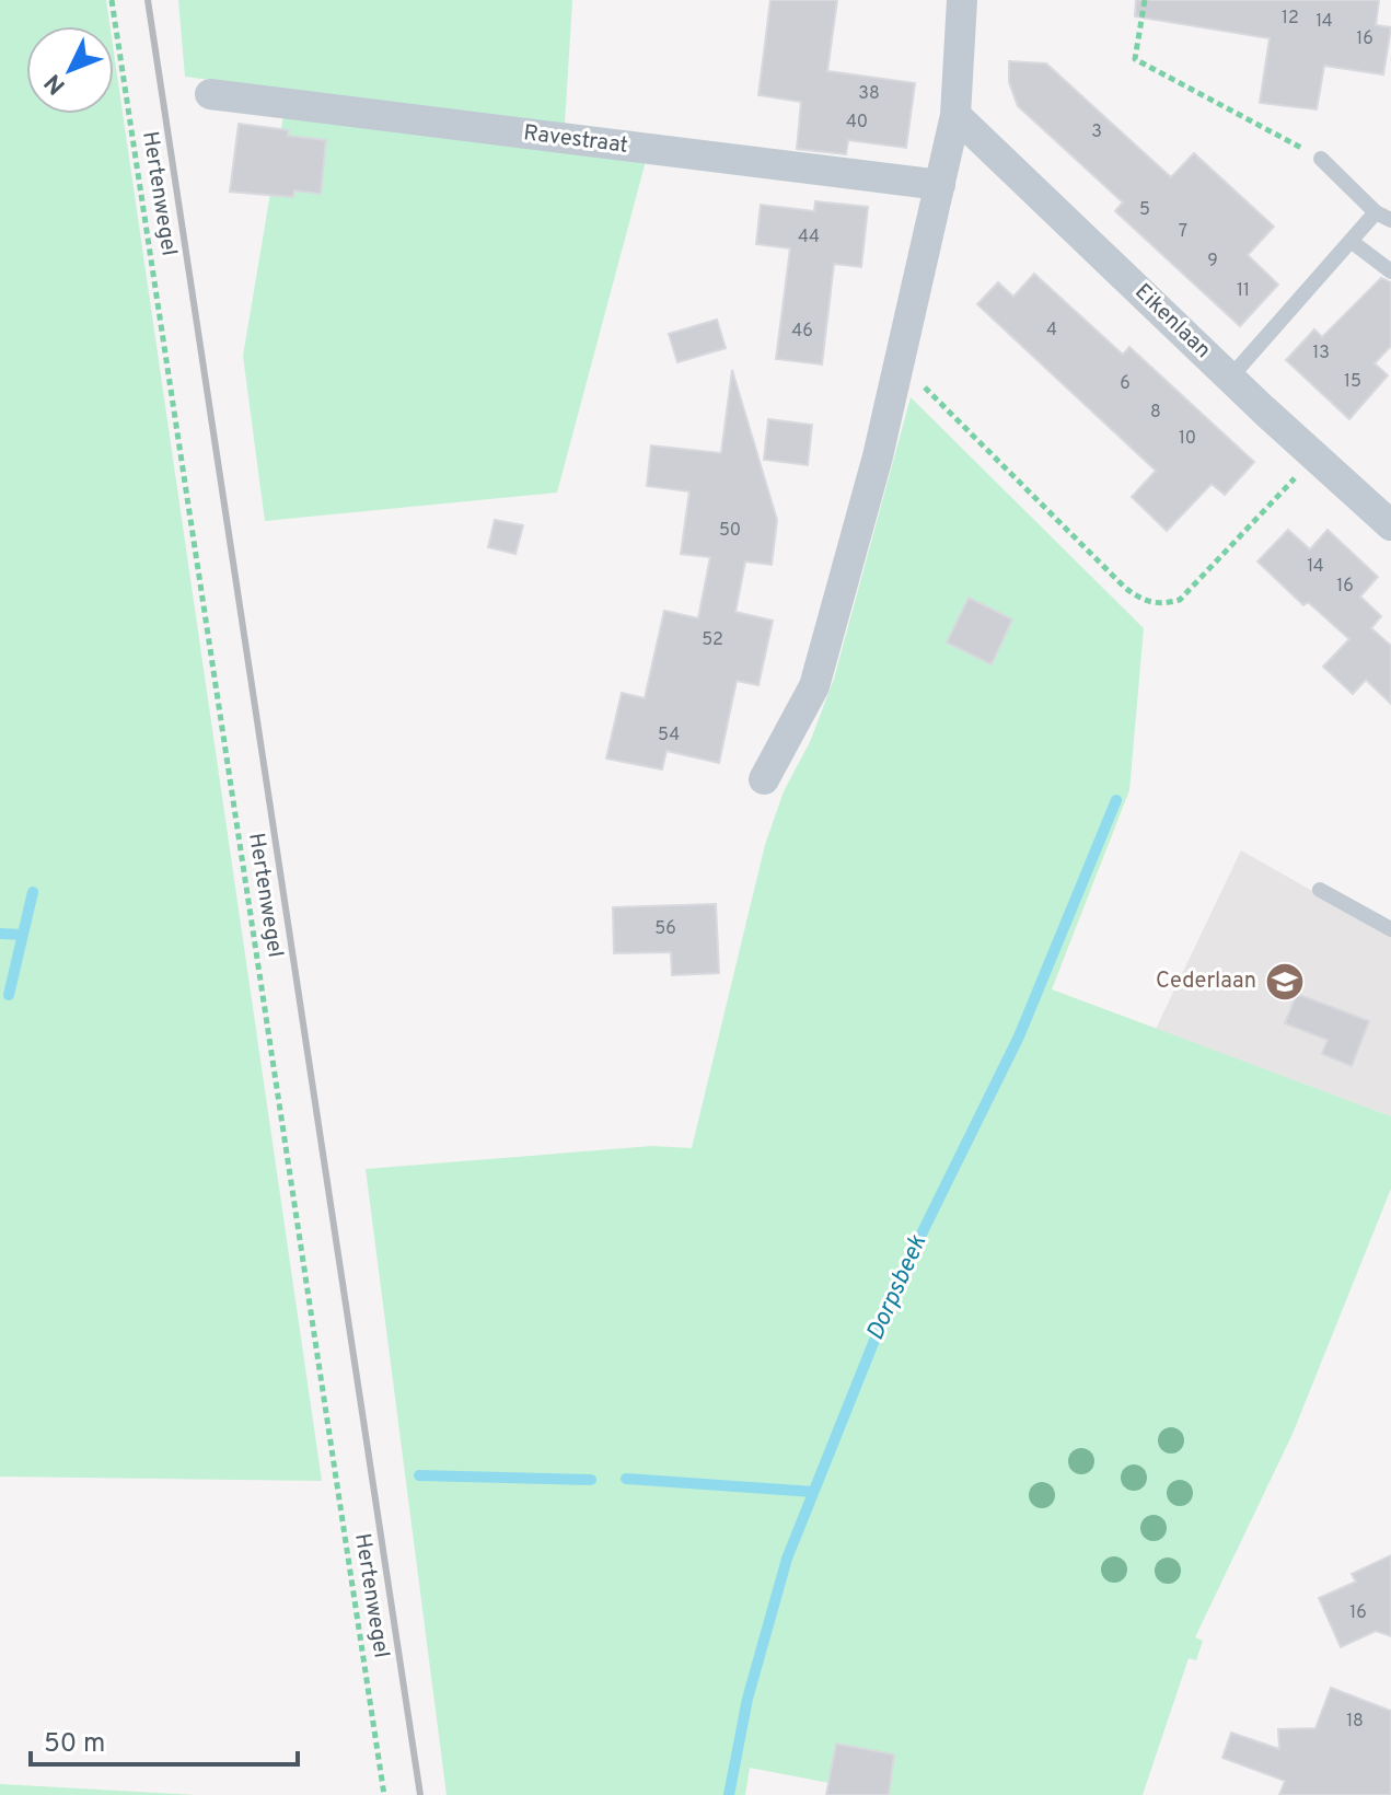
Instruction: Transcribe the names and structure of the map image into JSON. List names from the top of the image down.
{
  "streets": {
    "street": ["Ravestraat", "Eikenlaan"],
    "path": ["Hertenwegel"]
  },
  "water": ["Dorpsbeek"],
  "places": {
    "school or university": ["Cederlaan"]
  },
  "house_numbers": [
    "12",
    "14",
    "16",
    "38",
    "40",
    "3",
    "5",
    "7",
    "44",
    "9",
    "11",
    "4",
    "46",
    "13",
    "15",
    "6",
    "8",
    "10",
    "50",
    "14",
    "16",
    "52",
    "54",
    "56",
    "16",
    "18"
  ],
  "scale_bar": "50 m",
  "north": "bottom left"
}
